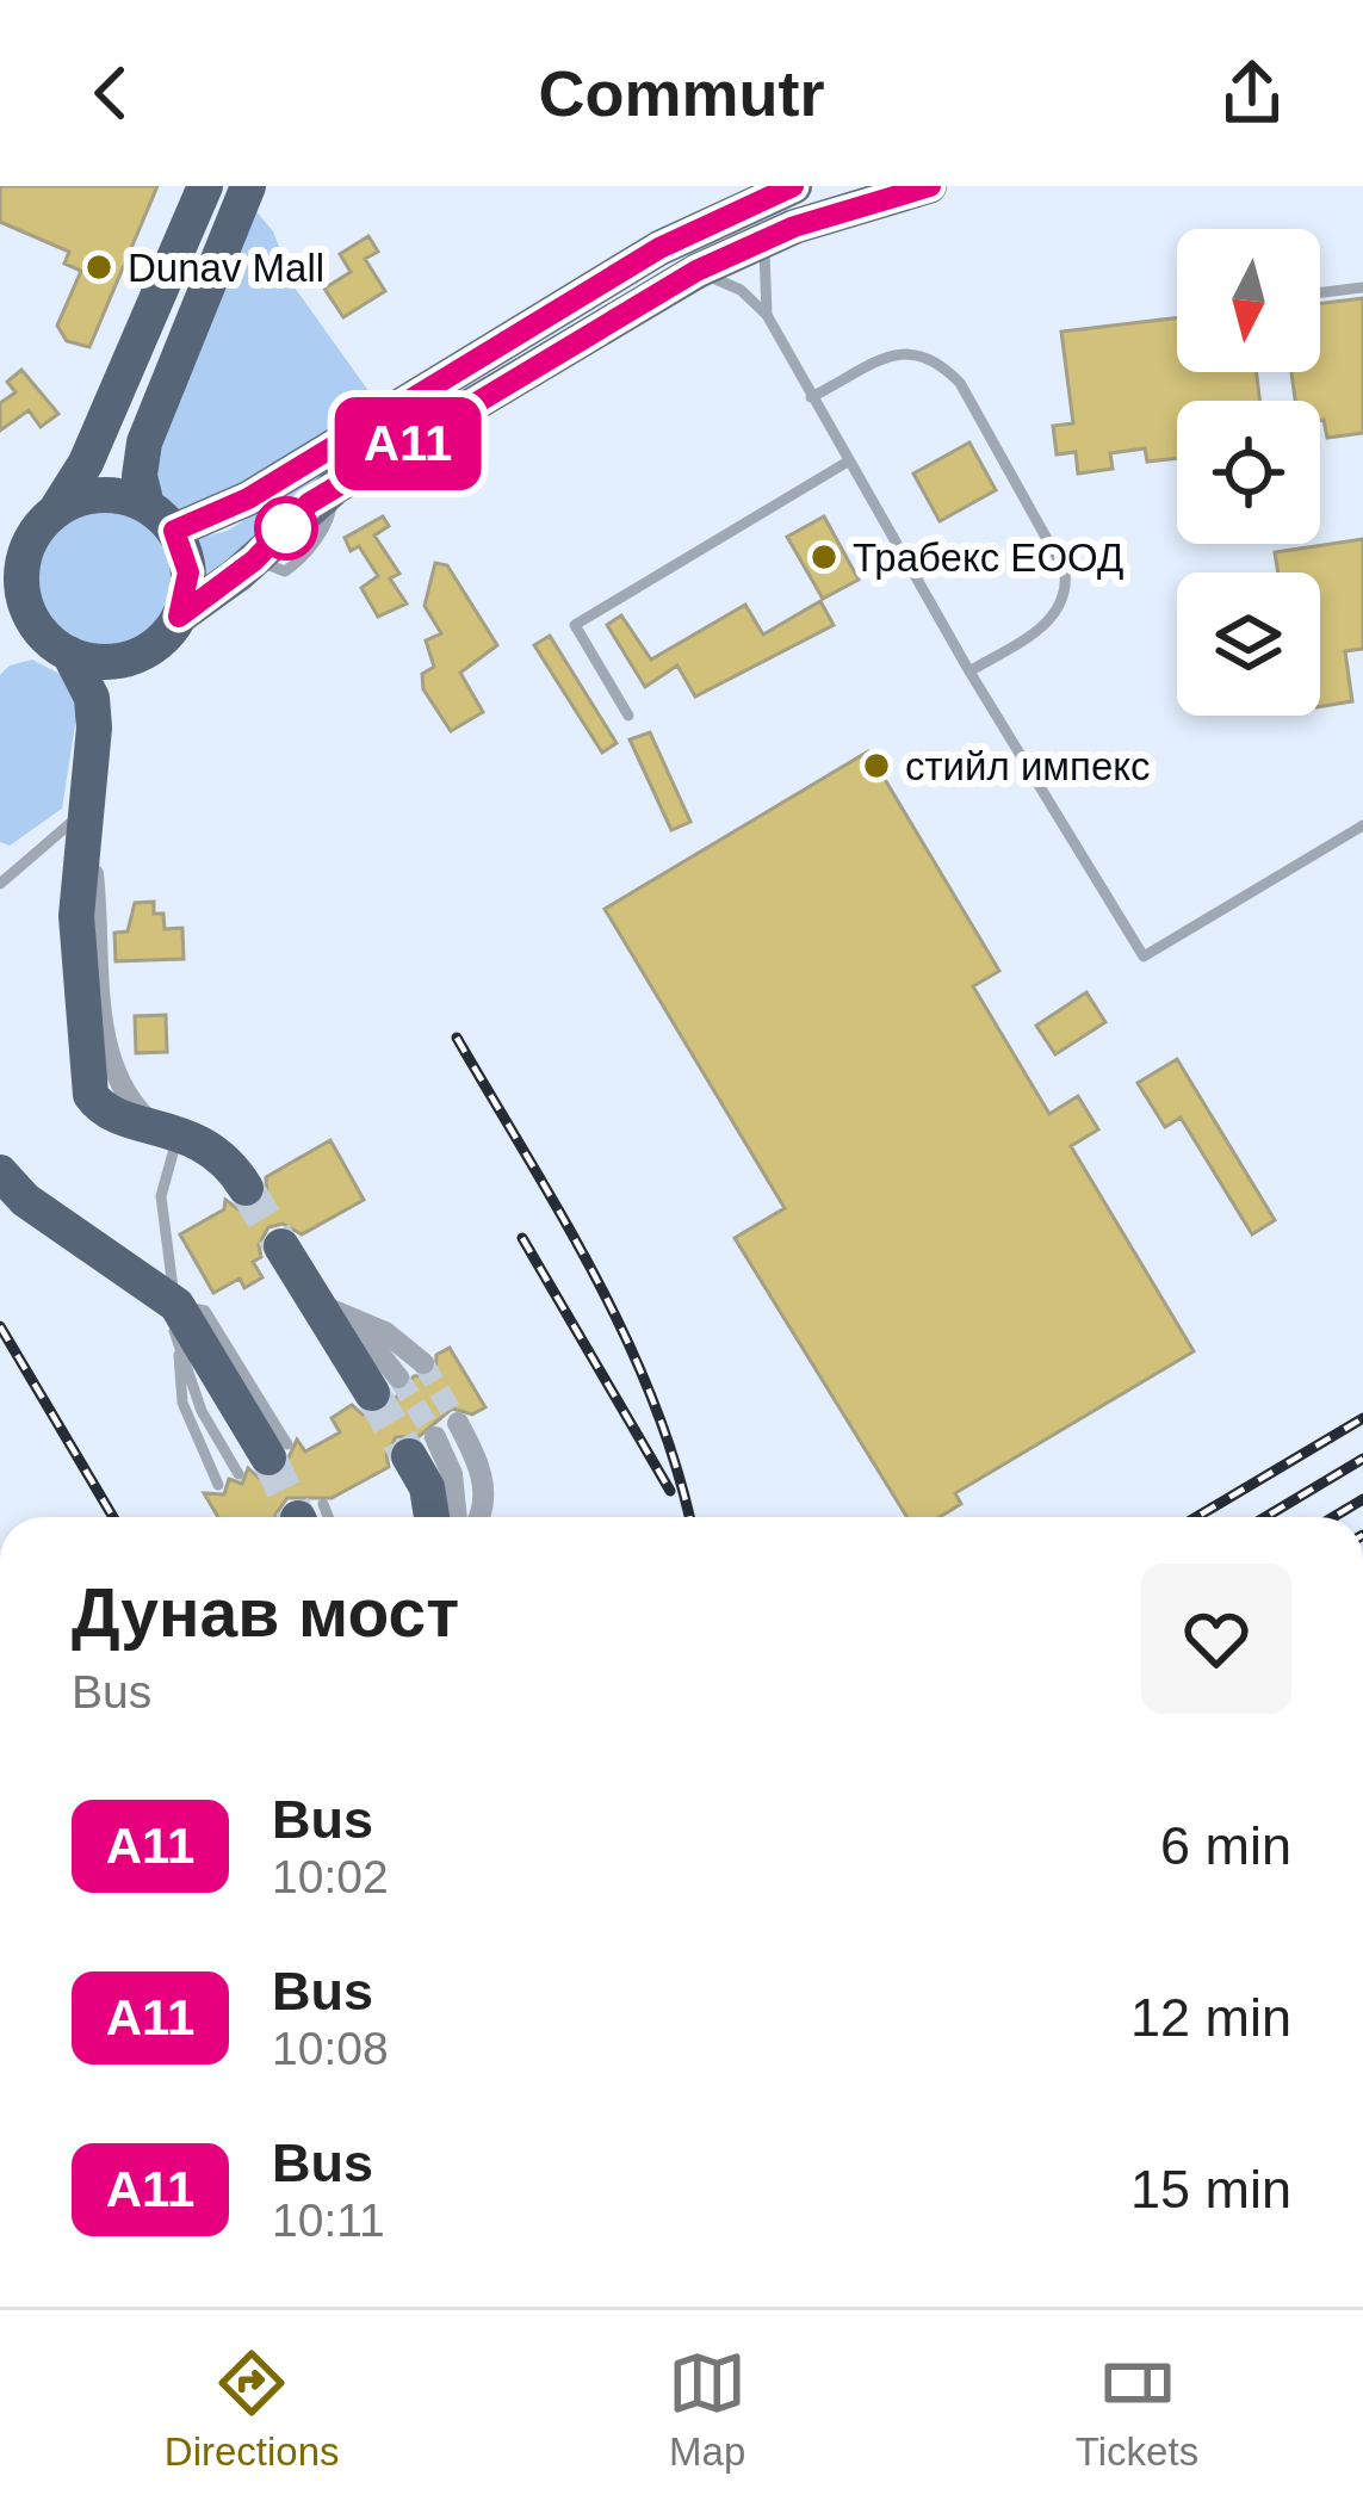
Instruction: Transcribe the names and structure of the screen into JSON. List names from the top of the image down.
{
  "places": ["Dunav Mall", "Трабекс ЕООД", "стийл импекс"],
  "lines": ["bus line А11"],
  "north": "bottom",
  "page": {
    "header": "Commutr",
    "on_map": "А11",
    "heading": ["Дунав мост", "Bus"],
    "list": [
      {
        "mark": "А11",
        "name": "Bus",
        "note": "10:02",
        "value": "6 min"
      },
      {
        "mark": "А11",
        "name": "Bus",
        "note": "10:08",
        "value": "12 min"
      },
      {
        "mark": "А11",
        "name": "Bus",
        "note": "10:11",
        "value": "15 min"
      }
    ],
    "tabs": ["Directions", "Map", "Tickets"]
  }
}
